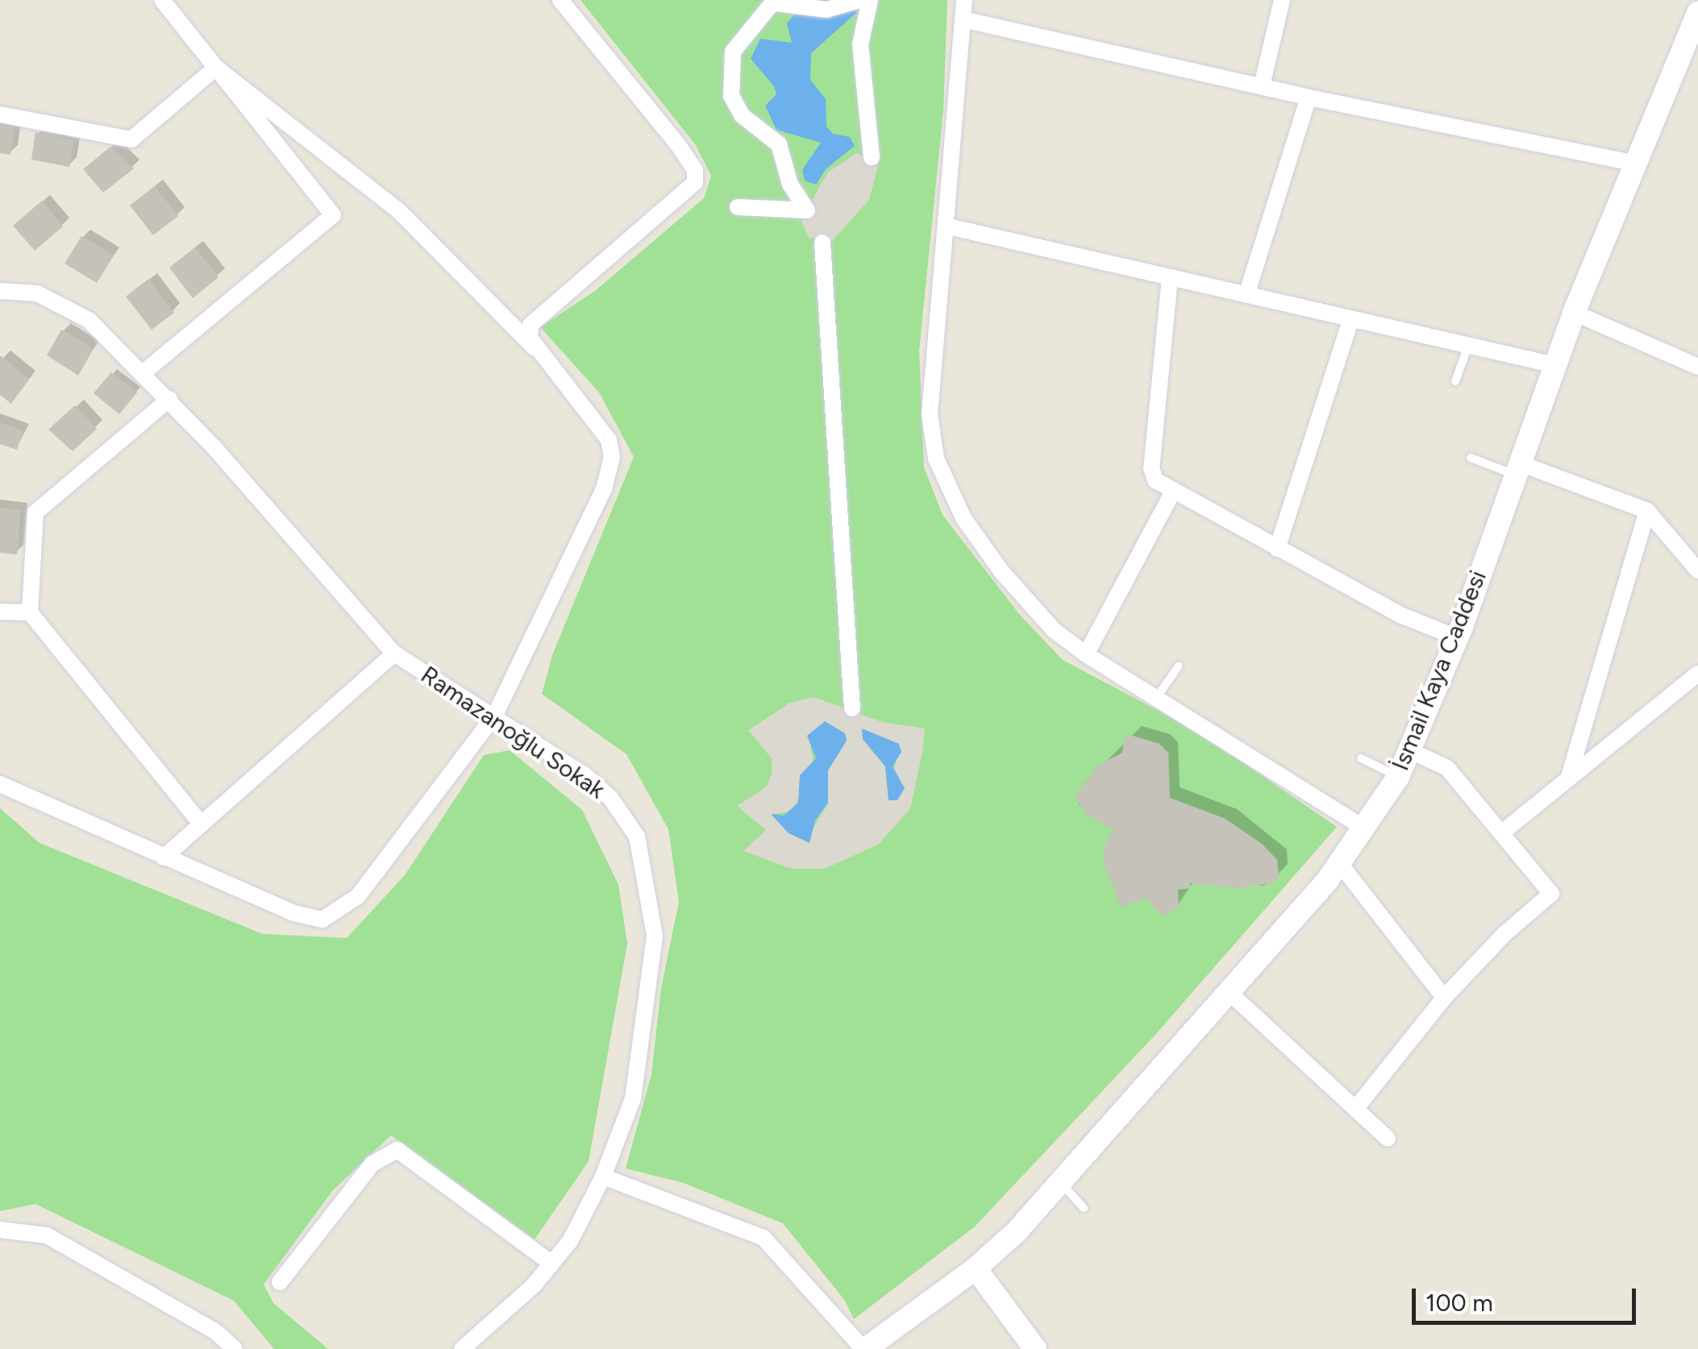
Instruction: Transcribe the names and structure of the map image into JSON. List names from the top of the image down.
{
  "streets": {
    "street": ["İsmail Kaya Caddesi", "Ramazanoğlu Sokak"]
  },
  "scale_bar": "100 m"
}
